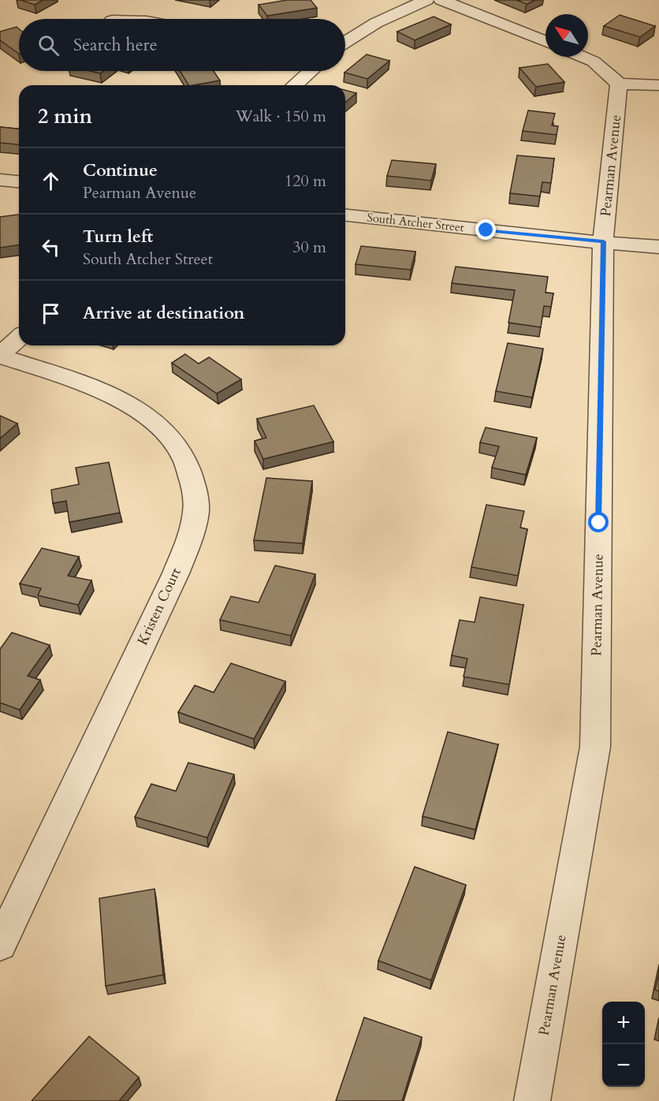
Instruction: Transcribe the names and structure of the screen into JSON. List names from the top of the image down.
{
  "streets": {
    "street": ["Pearman Avenue", "South Atcher Street", "Kristen Court"]
  },
  "crossings": [
    ["Pearman Avenue", "South Atcher Street"]
  ],
  "north": "top left",
  "page": {
    "search": "Search here",
    "heading": ["2 min", "Walk · 150 m"],
    "list": [
      ["Continue", "Pearman Avenue", "120 m"],
      ["Turn left", "South Atcher Street", "30 m"],
      "Arrive at destination"
    ],
    "map_buttons": ["+", "−"]
  }
}
